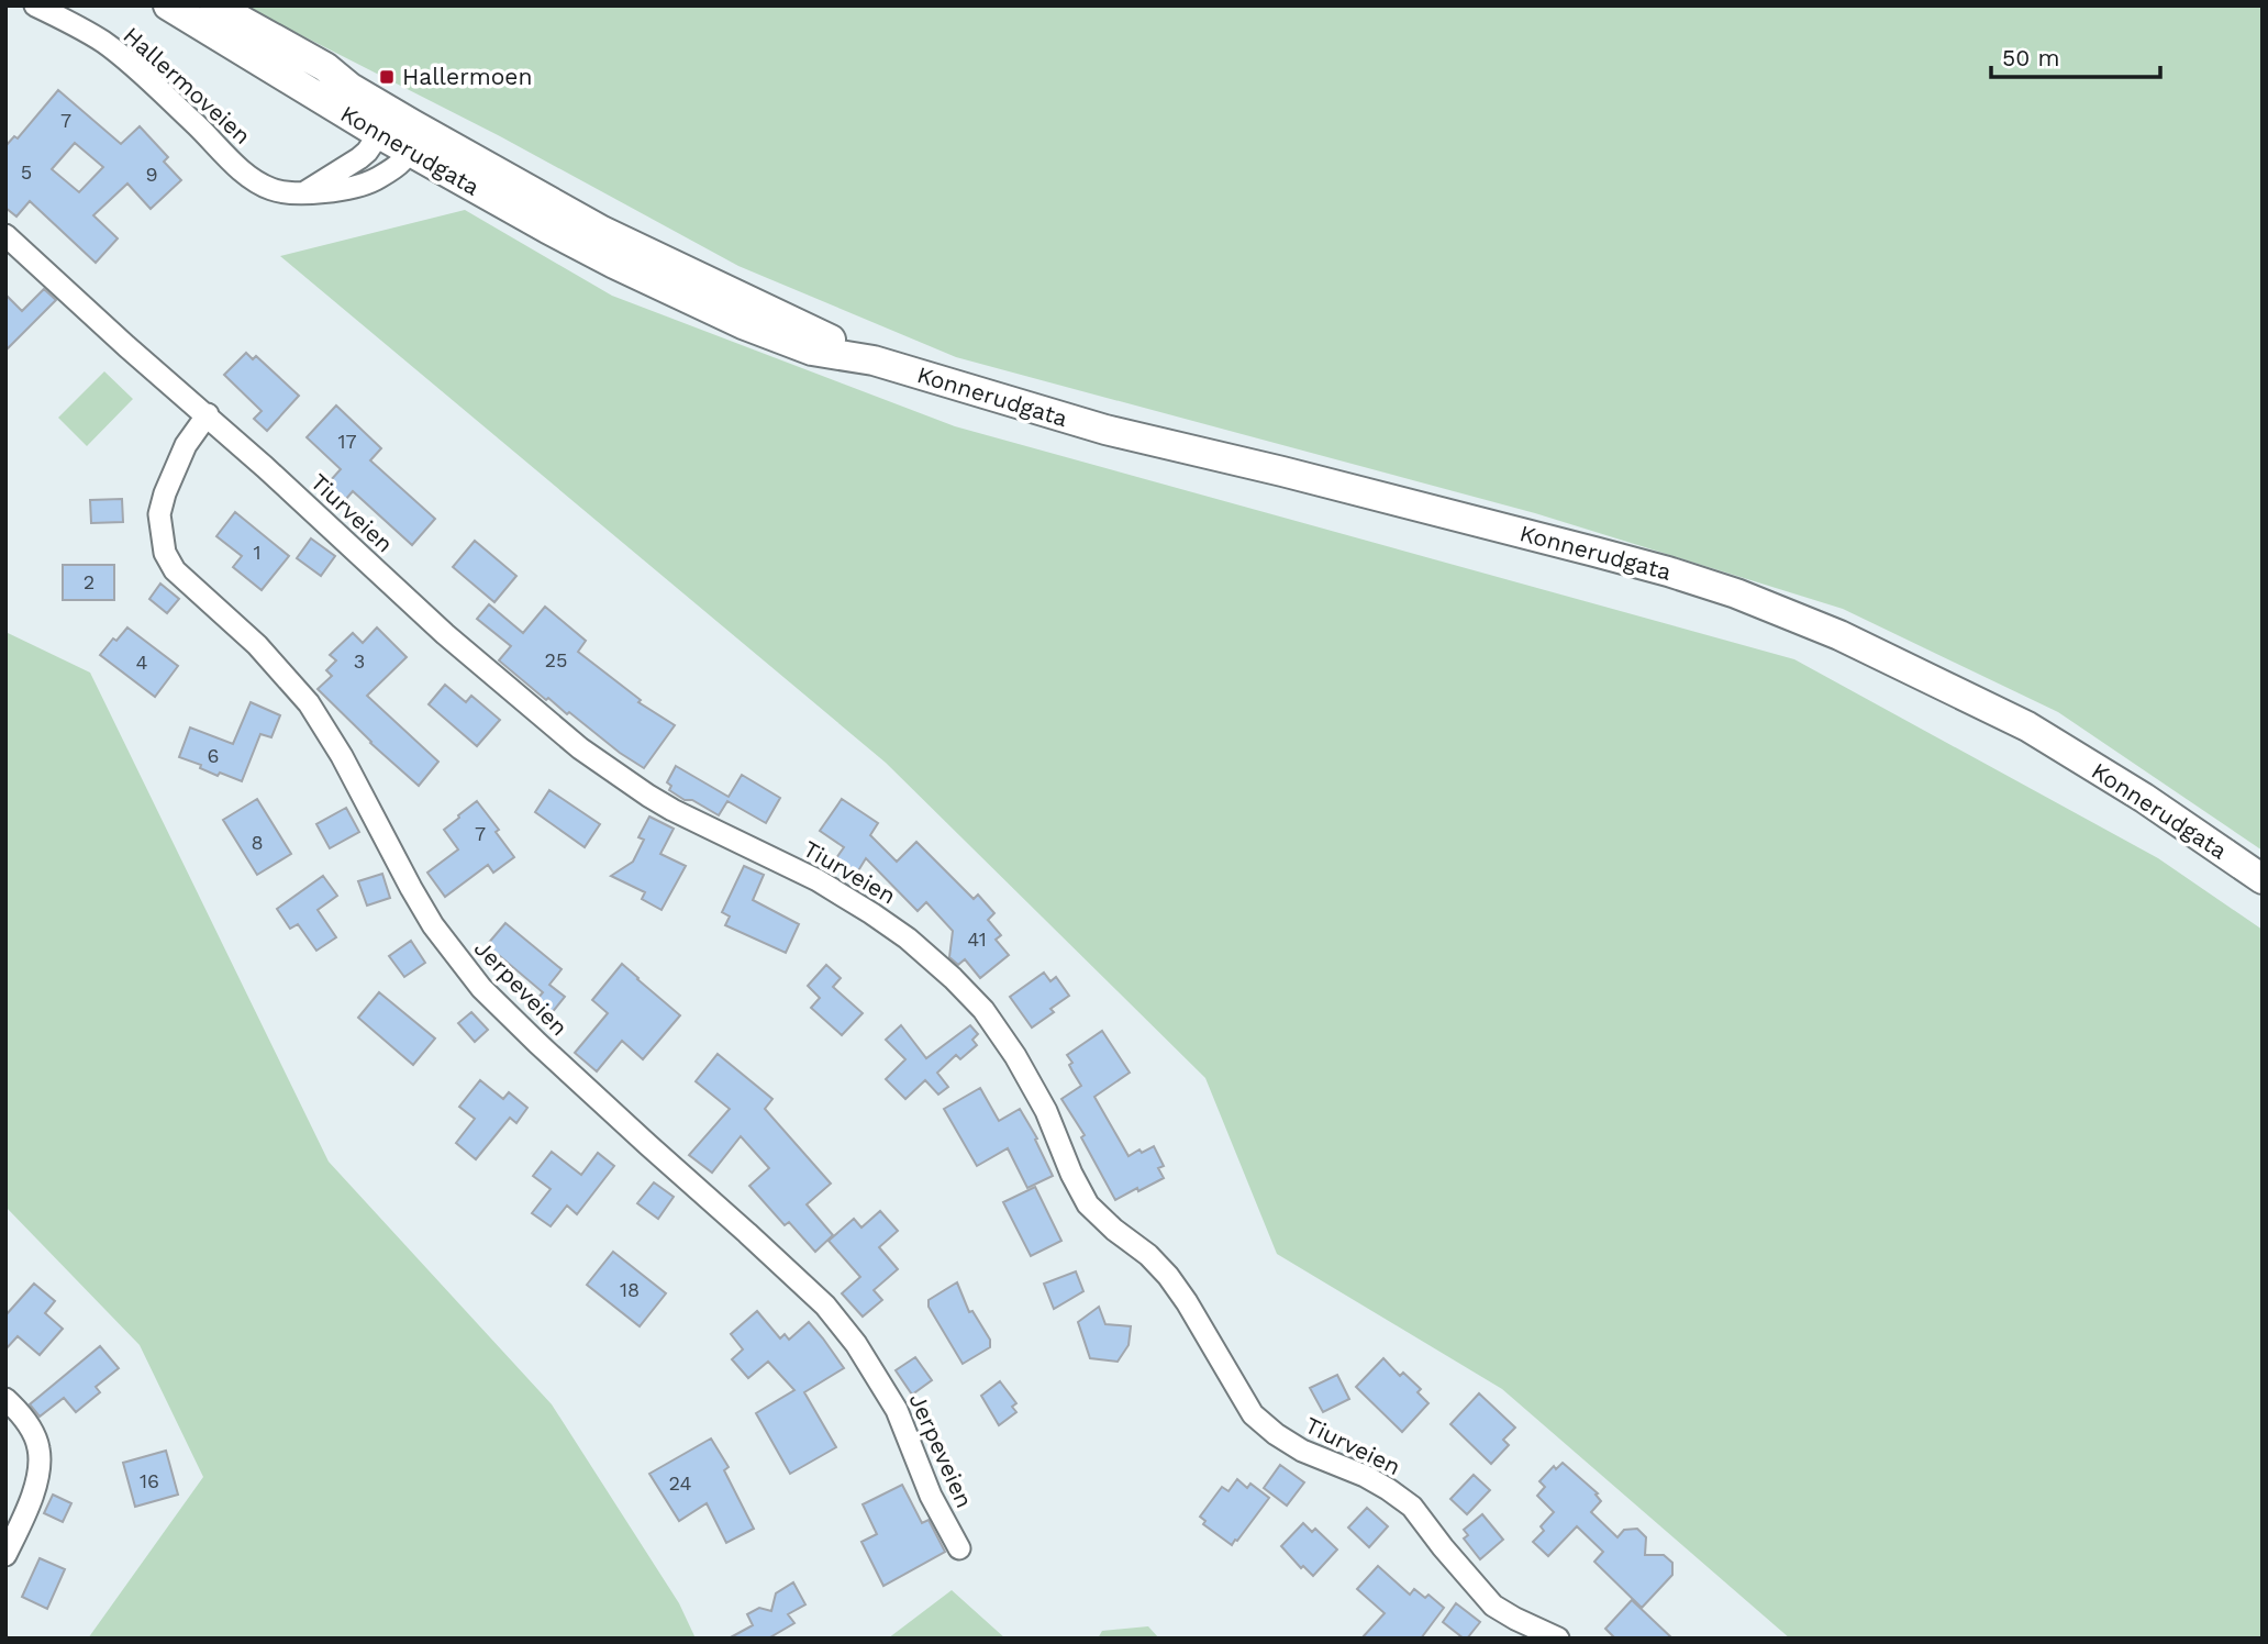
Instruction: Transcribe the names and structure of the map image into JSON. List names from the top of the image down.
{
  "streets": {
    "main road": ["Konnerudgata"],
    "street": ["Hallermoveien", "Tiurveien", "Jerpeveien"]
  },
  "crossings": [
    ["Hallermoveien", "Konnerudgata"],
    ["Tiurveien", "Jerpeveien"]
  ],
  "places": {
    "transit": ["Hallermoen"]
  },
  "house_numbers": [
    "7",
    "5",
    "9",
    "17",
    "1",
    "2",
    "25",
    "3",
    "4",
    "6",
    "7",
    "8",
    "41",
    "18",
    "16",
    "24"
  ],
  "scale_bar": "50 m"
}
